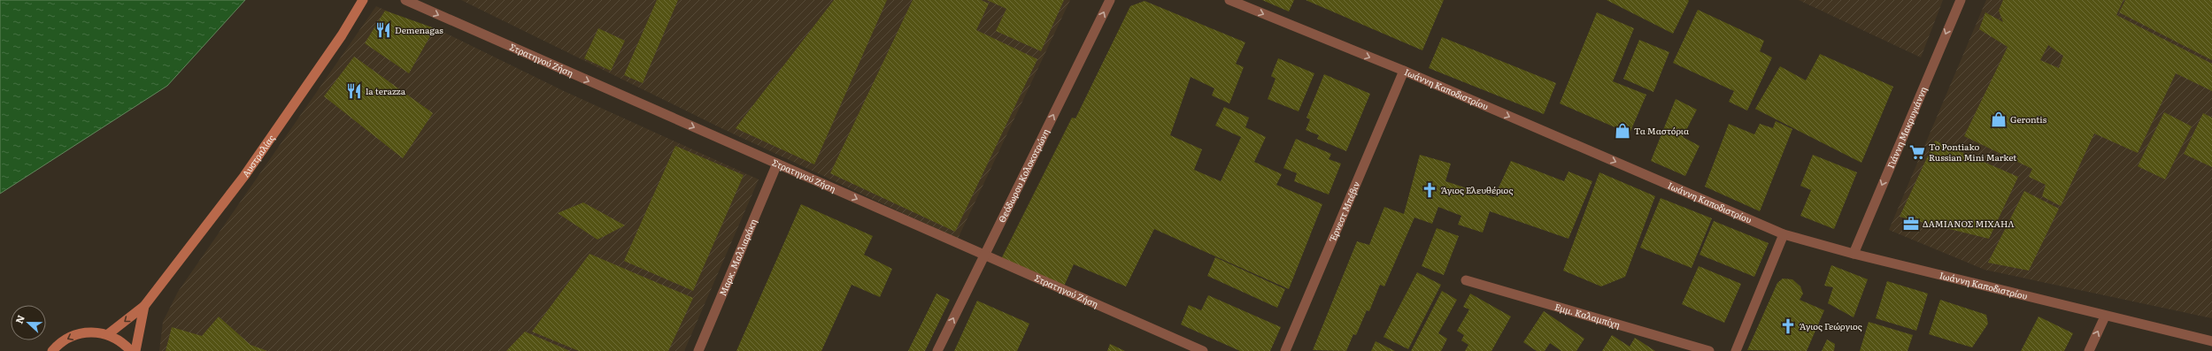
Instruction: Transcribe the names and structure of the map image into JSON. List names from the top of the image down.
{
  "streets": {
    "main road": ["Αυστραλίας"],
    "street": [
      "Στρατηγού Ζήση",
      "Ιωάννη Καποδιστρίου",
      "Γιάννη Μακρυγιάννη",
      "Θεόδωρου Κολοκοτρώνη",
      "Έρνεστ Μπέβιν",
      "Μαρκ. Μαλλιαράκη",
      "Εμμ. Καλαμπίχη"
    ]
  },
  "crossings": [
    ["Στρατηγού Ζήση", "Θεόδωρου Κολοκοτρώνη"],
    ["Στρατηγού Ζήση", "Μαρκ. Μαλλιαράκη"],
    ["Ιωάννη Καποδιστρίου", "Γιάννη Μακρυγιάννη"],
    ["Ιωάννη Καποδιστρίου", "Έρνεστ Μπέβιν"]
  ],
  "one_way": [
    "Στρατηγού Ζήση",
    "Ιωάννη Καποδιστρίου",
    "Γιάννη Μακρυγιάννη",
    "Θεόδωρου Κολοκοτρώνη"
  ],
  "places": {
    "restaurant": ["Demenagas", "la terazza"],
    "shop": ["Gerontis", "Τα Μαστόρια"],
    "supermarket": ["To Pontiako Russian Mini Market"],
    "church": ["Άγιος Ελευθέριος", "Άγιος Γεώργιος"],
    "office": ["ΔΑΜΙΑΝΟΣ ΜΙΧΑΗΛ"]
  },
  "north": "left"
}
